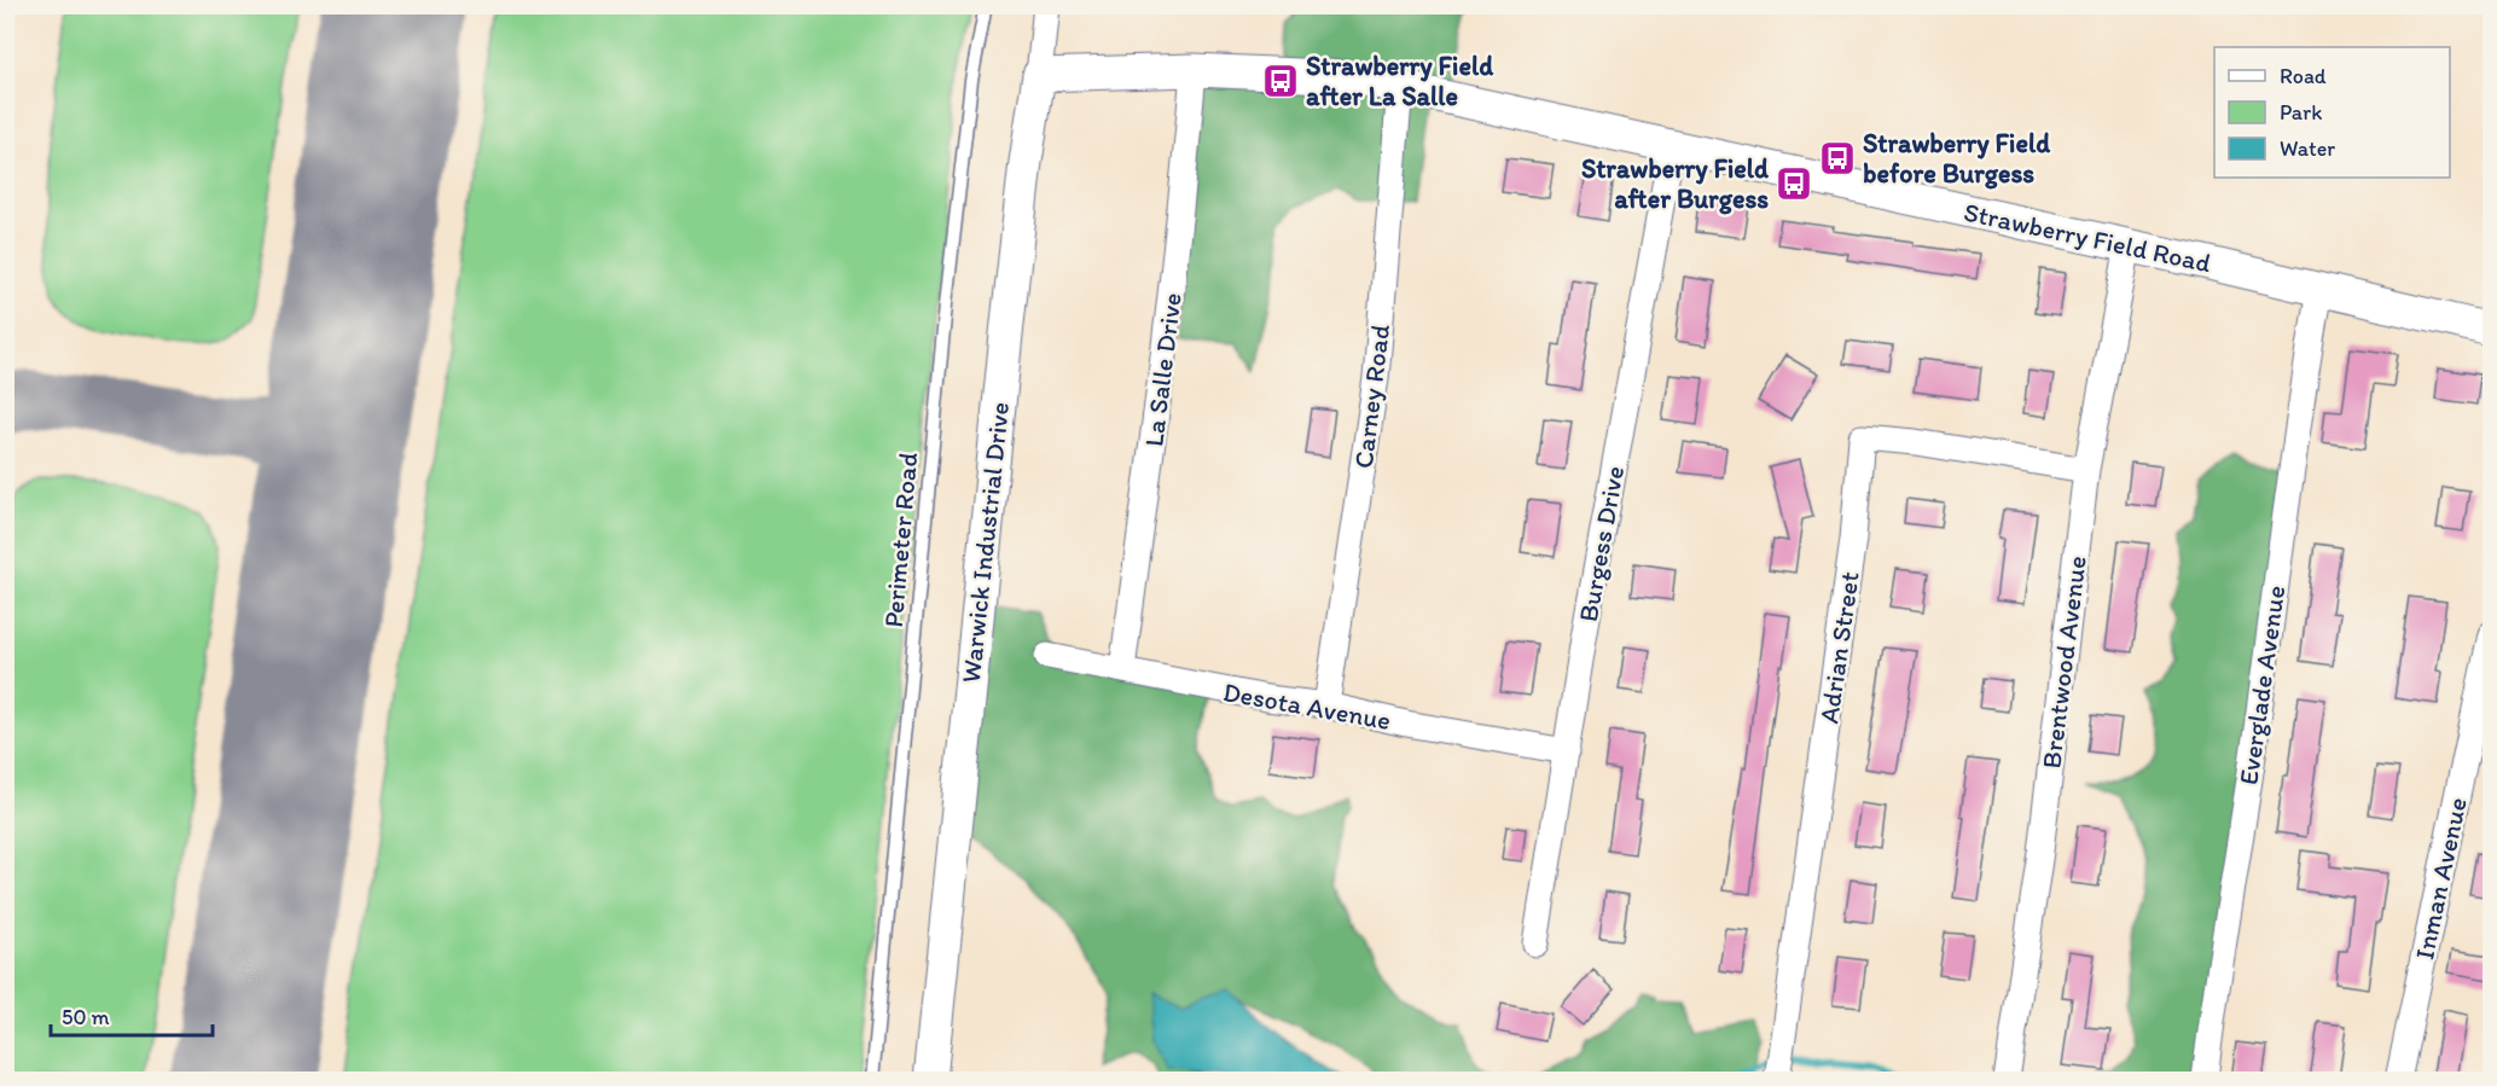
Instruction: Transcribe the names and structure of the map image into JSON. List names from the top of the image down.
{
  "streets": {
    "street": [
      "Strawberry Field Road",
      "La Salle Drive",
      "Carney Road",
      "Warwick Industrial Drive",
      "Burgess Drive",
      "Adrian Street",
      "Brentwood Avenue",
      "Everglade Avenue",
      "Desota Avenue",
      "Inman Avenue"
    ],
    "lane": ["Perimeter Road"]
  },
  "crossings": [
    ["Strawberry Field Road", "La Salle Drive"],
    ["Strawberry Field Road", "Carney Road"],
    ["Strawberry Field Road", "Warwick Industrial Drive"],
    ["Strawberry Field Road", "Burgess Drive"],
    ["Strawberry Field Road", "Brentwood Avenue"],
    ["Strawberry Field Road", "Everglade Avenue"],
    ["La Salle Drive", "Desota Avenue"],
    ["Carney Road", "Desota Avenue"],
    ["Burgess Drive", "Desota Avenue"],
    ["Adrian Street", "Brentwood Avenue"]
  ],
  "places": {
    "bus stop": ["Strawberry Field after La Salle", "Strawberry Field before Burgess", "Strawberry Field after Burgess"]
  },
  "legend": ["Road", "Park", "Water"],
  "scale_bar": "50 m"
}
